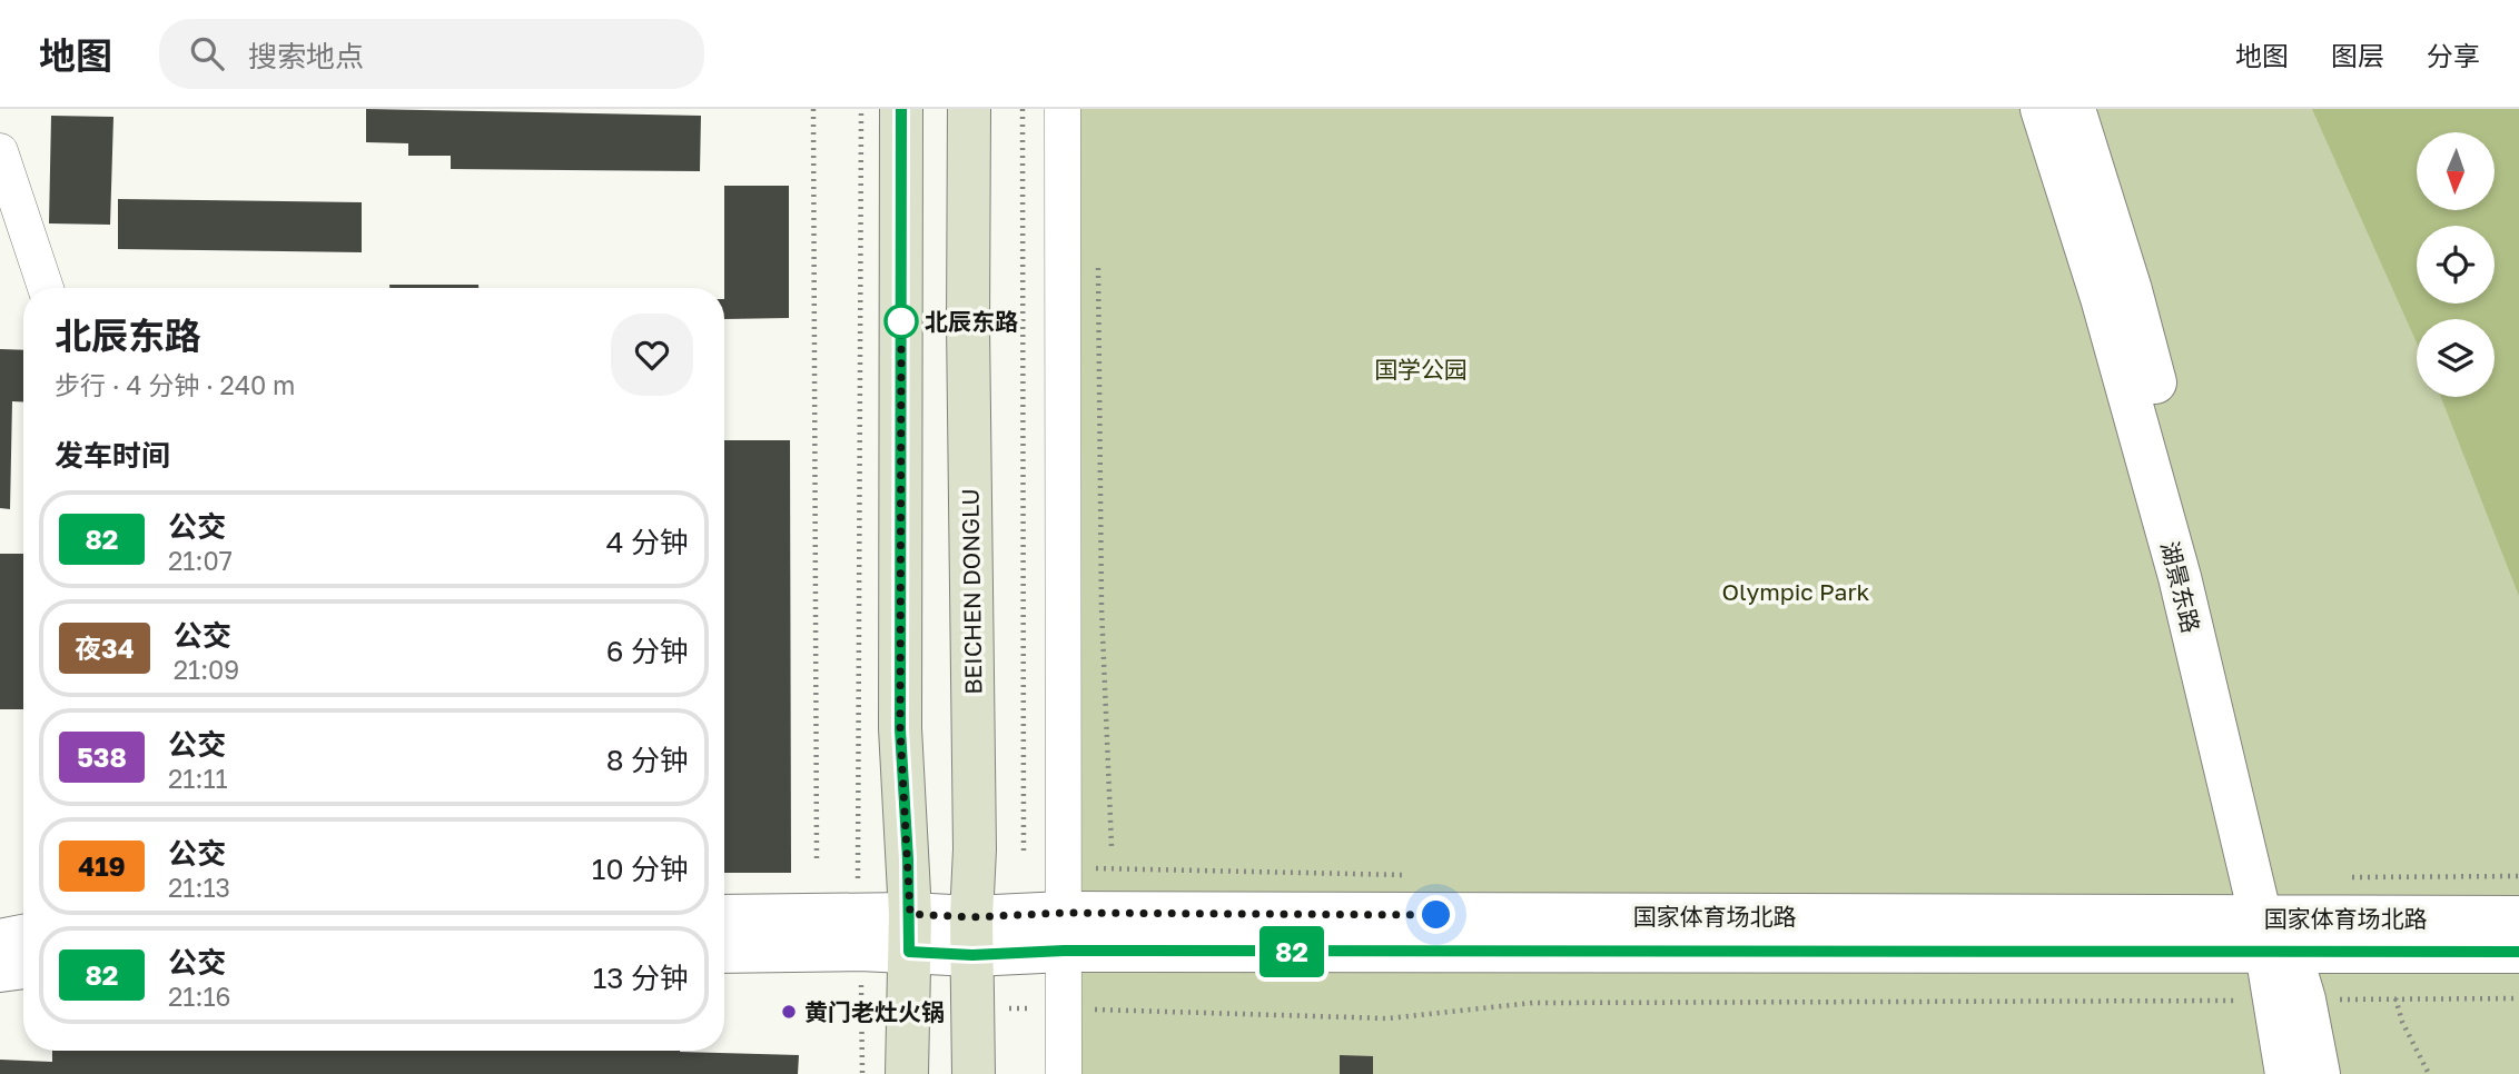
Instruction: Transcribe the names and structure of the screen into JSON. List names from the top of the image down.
{
  "streets": {
    "main road": ["BEICHEN DONGLU"],
    "street": ["湖景东路", "国家体育场北路"]
  },
  "crossings": [
    ["湖景东路", "国家体育场北路"],
    ["BEICHEN DONGLU", "国家体育场北路"]
  ],
  "parks": ["国学公园", "Olympic Park"],
  "places": ["北辰东路", "黄门老灶火锅"],
  "lines": ["bus line 82"],
  "north": "bottom",
  "page": {
    "header": "地图",
    "search": "搜索地点",
    "nav": ["地图", "图层", "分享"],
    "on_map": "82",
    "heading": [
      ["北辰东路", "步行 · 4 分钟 · 240 m"],
      "发车时间"
    ],
    "list": [
      {
        "mark": "82",
        "name": "公交",
        "note": "21:07",
        "value": "4 分钟"
      },
      {
        "mark": "夜34",
        "name": "公交",
        "note": "21:09",
        "value": "6 分钟"
      },
      {
        "mark": "538",
        "name": "公交",
        "note": "21:11",
        "value": "8 分钟"
      },
      {
        "mark": "419",
        "name": "公交",
        "note": "21:13",
        "value": "10 分钟"
      },
      {
        "mark": "82",
        "name": "公交",
        "note": "21:16",
        "value": "13 分钟"
      }
    ]
  }
}
